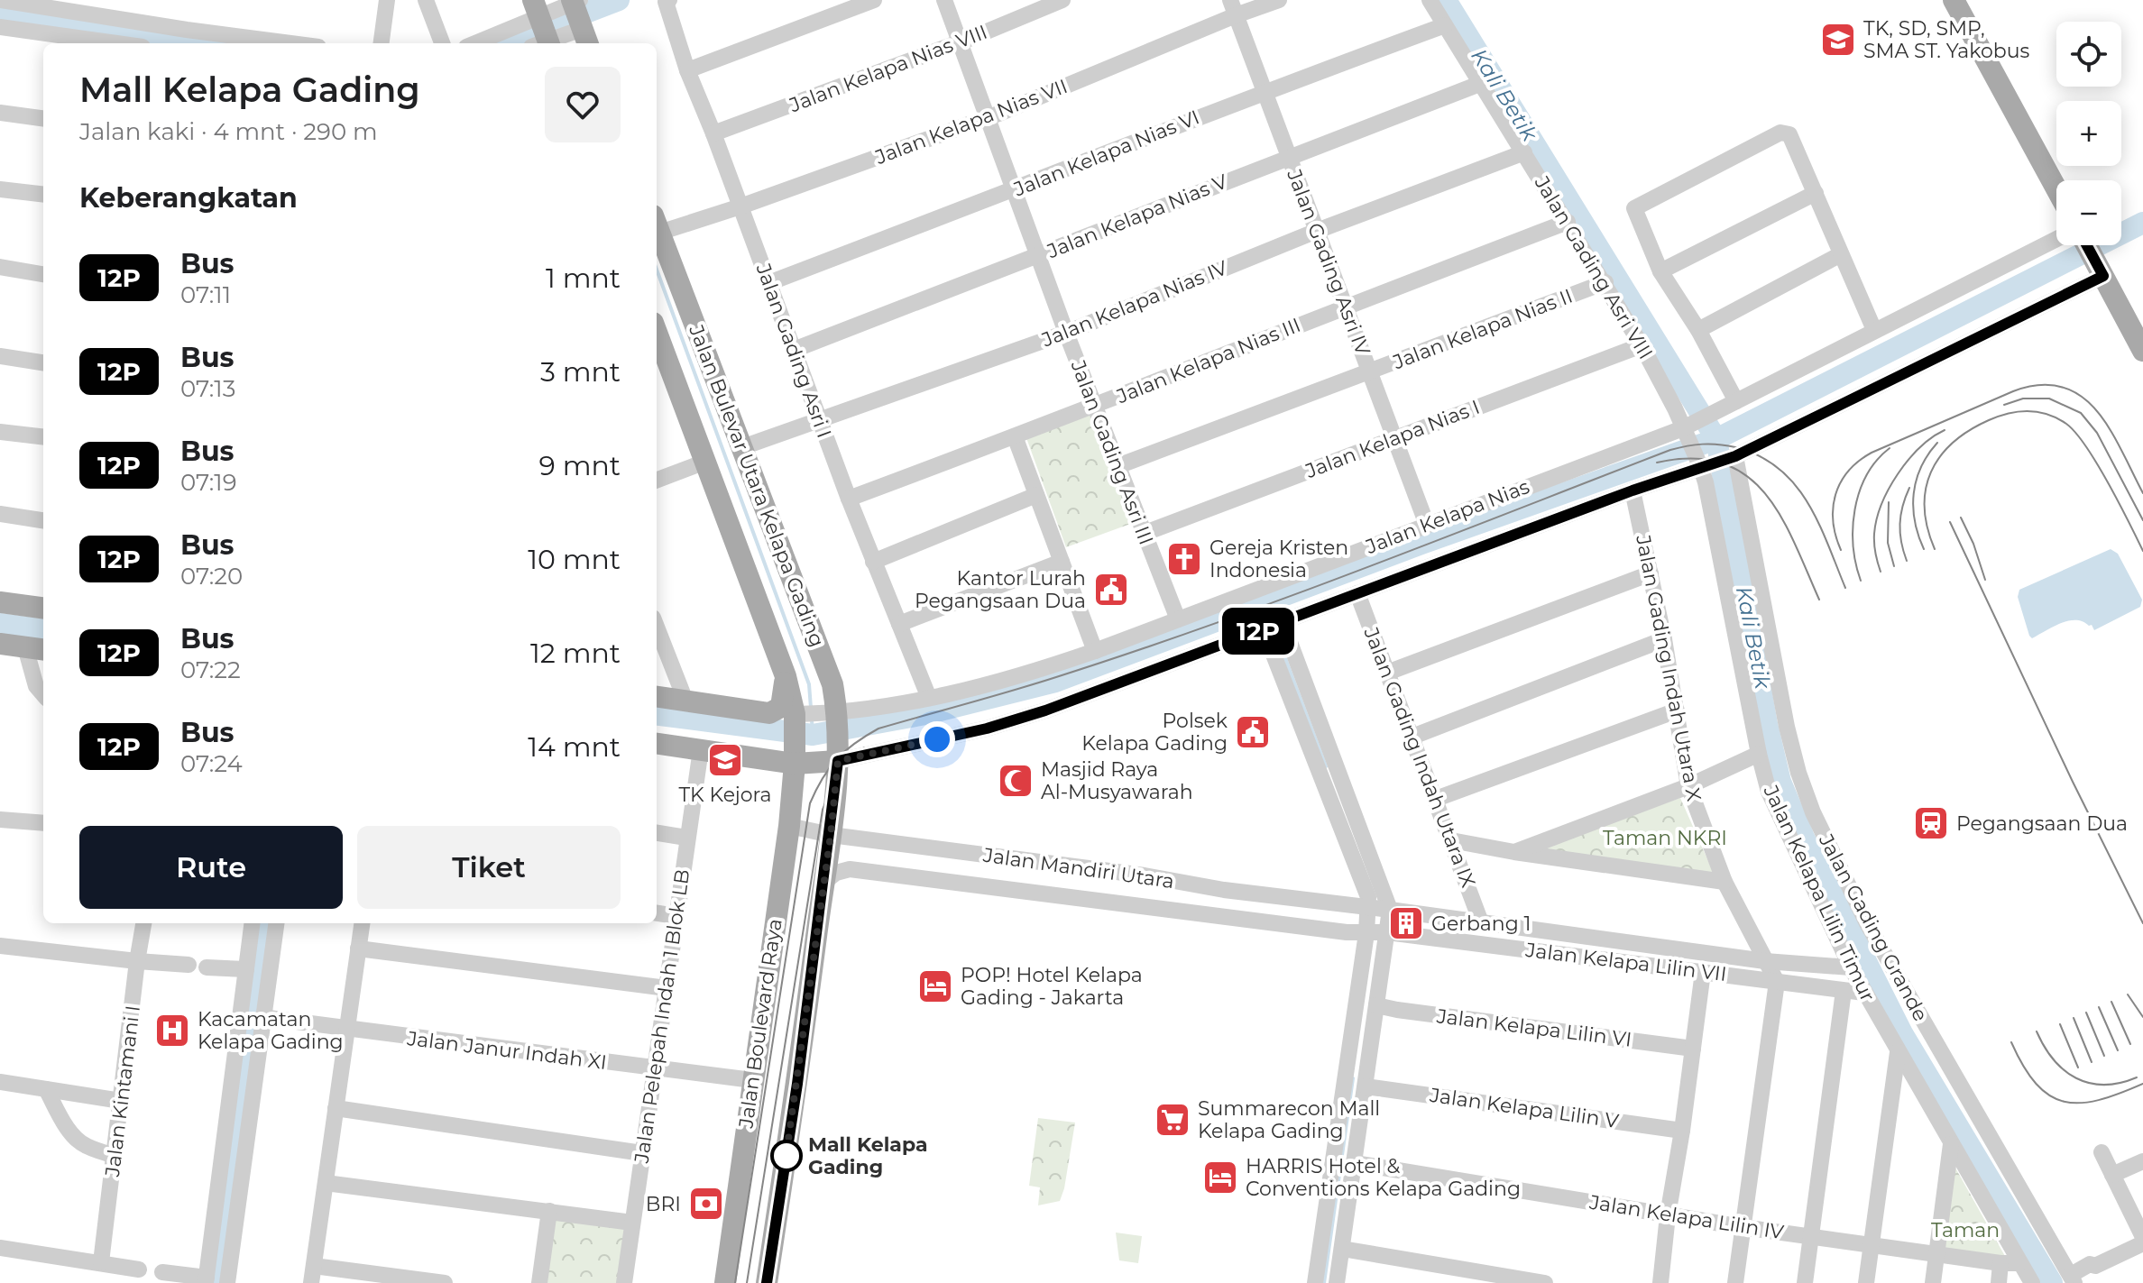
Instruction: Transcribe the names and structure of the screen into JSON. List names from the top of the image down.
{
  "streets": {
    "main road": ["Jalan Bulevar Utara Kelapa Gading", "Jalan Boulevard Raya"],
    "street": [
      "Jalan Kelapa Nias VIII",
      "Jalan Kelapa Nias VII",
      "Jalan Kelapa Nias VI",
      "Jalan Kelapa Nias V",
      "Jalan Gading Asri IV",
      "Jalan Gading Asri VIII",
      "Jalan Kelapa Nias IV",
      "Jalan Kelapa Nias II",
      "Jalan Gading Asri I",
      "Jalan Kelapa Nias III",
      "Jalan Kelapa Nias I",
      "Jalan Gading Asri III",
      "Jalan Kelapa Nias",
      "Jalan Gading Indah Utara X",
      "Jalan Gading Indah Utara IX",
      "Jalan Mandiri Utara",
      "Jalan Kelapa Lilin Timur",
      "Jalan Gading Grande",
      "Jalan Kelapa Lilin VII",
      "Jalan Pelepah Indah 1 Blok LB",
      "Jalan Kelapa Lilin VI",
      "Jalan Janur Indah XI",
      "Jalan Kintamani I",
      "Jalan Kelapa Lilin V",
      "Jalan Kelapa Lilin IV"
    ]
  },
  "crossings": [
    ["Jalan Kelapa Nias VIII", "Jalan Gading Asri I"],
    ["Jalan Kelapa Nias VIII", "Jalan Gading Asri III"],
    ["Jalan Kelapa Nias VII", "Jalan Gading Asri IV"],
    ["Jalan Kelapa Nias VII", "Jalan Gading Asri I"],
    ["Jalan Kelapa Nias VII", "Jalan Gading Asri III"],
    ["Jalan Kelapa Nias VII", "Jalan Bulevar Utara Kelapa Gading"],
    ["Jalan Kelapa Nias VI", "Jalan Gading Asri IV"],
    ["Jalan Kelapa Nias VI", "Jalan Gading Asri VIII"],
    ["Jalan Kelapa Nias VI", "Jalan Gading Asri I"],
    ["Jalan Kelapa Nias VI", "Jalan Gading Asri III"],
    ["Jalan Kelapa Nias V", "Jalan Gading Asri IV"],
    ["Jalan Kelapa Nias V", "Jalan Gading Asri VIII"],
    ["Jalan Kelapa Nias V", "Jalan Gading Asri I"],
    ["Jalan Kelapa Nias V", "Jalan Gading Asri III"],
    ["Jalan Gading Asri IV", "Jalan Kelapa Nias IV"],
    ["Jalan Gading Asri IV", "Jalan Kelapa Nias II"],
    ["Jalan Gading Asri IV", "Jalan Kelapa Nias III"],
    ["Jalan Gading Asri IV", "Jalan Kelapa Nias I"],
    ["Jalan Gading Asri IV", "Jalan Kelapa Nias"],
    ["Jalan Gading Asri VIII", "Jalan Kelapa Nias IV"],
    ["Jalan Gading Asri VIII", "Jalan Kelapa Nias II"],
    ["Jalan Gading Asri VIII", "Jalan Kelapa Nias III"],
    ["Jalan Gading Asri VIII", "Jalan Kelapa Nias I"],
    ["Jalan Gading Asri VIII", "Jalan Kelapa Nias"],
    ["Jalan Gading Asri VIII", "Jalan Kelapa Lilin Timur"],
    ["Jalan Kelapa Nias IV", "Jalan Gading Asri I"],
    ["Jalan Kelapa Nias IV", "Jalan Gading Asri III"],
    ["Jalan Kelapa Nias IV", "Jalan Bulevar Utara Kelapa Gading"],
    ["Jalan Kelapa Nias II", "Jalan Gading Asri III"],
    ["Jalan Gading Asri I", "Jalan Kelapa Nias III"],
    ["Jalan Gading Asri I", "Jalan Kelapa Nias"],
    ["Jalan Kelapa Nias III", "Jalan Gading Asri III"],
    ["Jalan Kelapa Nias I", "Jalan Gading Asri III"],
    ["Jalan Gading Asri III", "Jalan Kelapa Nias"],
    ["Jalan Bulevar Utara Kelapa Gading", "Jalan Kelapa Nias"],
    ["Jalan Bulevar Utara Kelapa Gading", "Jalan Boulevard Raya"],
    ["Jalan Kelapa Nias", "Jalan Gading Indah Utara X"],
    ["Jalan Kelapa Nias", "Jalan Gading Indah Utara IX"],
    ["Jalan Kelapa Nias", "Jalan Kelapa Lilin Timur"],
    ["Jalan Kelapa Nias", "Jalan Gading Grande"],
    ["Jalan Gading Indah Utara X", "Jalan Kelapa Lilin VII"],
    ["Jalan Gading Indah Utara IX", "Jalan Kelapa Lilin VII"],
    ["Jalan Mandiri Utara", "Jalan Kelapa Lilin VII"],
    ["Jalan Mandiri Utara", "Jalan Boulevard Raya"],
    ["Jalan Kelapa Lilin Timur", "Jalan Kelapa Lilin VII"],
    ["Jalan Kelapa Lilin Timur", "Jalan Kelapa Lilin IV"],
    ["Jalan Pelepah Indah 1 Blok LB", "Jalan Janur Indah XI"],
    ["Jalan Boulevard Raya", "Jalan Janur Indah XI"]
  ],
  "water": ["Kali Betik"],
  "parks": ["Taman NKRI", "Taman"],
  "places": {
    "school or university": ["TK, SD, SMP, SMA ST. Yakobus", "TK Kejora"],
    "church": ["Gereja Kristen Indonesia"],
    "public building": ["Kantor Lurah Pegangsaan Dua", "Polsek Kelapa Gading"],
    "mosque": ["Masjid Raya Al-Musyawarah"],
    "station": ["Pegangsaan Dua"],
    "building": ["Gerbang 1"],
    "hotel": ["POP! Hotel Kelapa Gading - Jakarta", "HARRIS Hotel & Conventions Kelapa Gading"],
    "hospital": ["Kacamatan Kelapa Gading"],
    "supermarket": ["Summarecon Mall Kelapa Gading"],
    "other": ["Mall Kelapa Gading"],
    "bank": ["BRI"]
  },
  "lines": ["bus line 12P"],
  "page": {
    "on_map": "12P",
    "map_buttons": ["+", "−"],
    "heading": [
      ["Mall Kelapa Gading", "Jalan kaki · 4 mnt · 290 m"],
      "Keberangkatan"
    ],
    "list": [
      {
        "mark": "12P",
        "name": "Bus",
        "note": "07:11",
        "value": "1 mnt"
      },
      {
        "mark": "12P",
        "name": "Bus",
        "note": "07:13",
        "value": "3 mnt"
      },
      {
        "mark": "12P",
        "name": "Bus",
        "note": "07:19",
        "value": "9 mnt"
      },
      {
        "mark": "12P",
        "name": "Bus",
        "note": "07:20",
        "value": "10 mnt"
      },
      {
        "mark": "12P",
        "name": "Bus",
        "note": "07:22",
        "value": "12 mnt"
      },
      {
        "mark": "12P",
        "name": "Bus",
        "note": "07:24",
        "value": "14 mnt"
      }
    ],
    "buttons": ["Rute", "Tiket"]
  }
}
